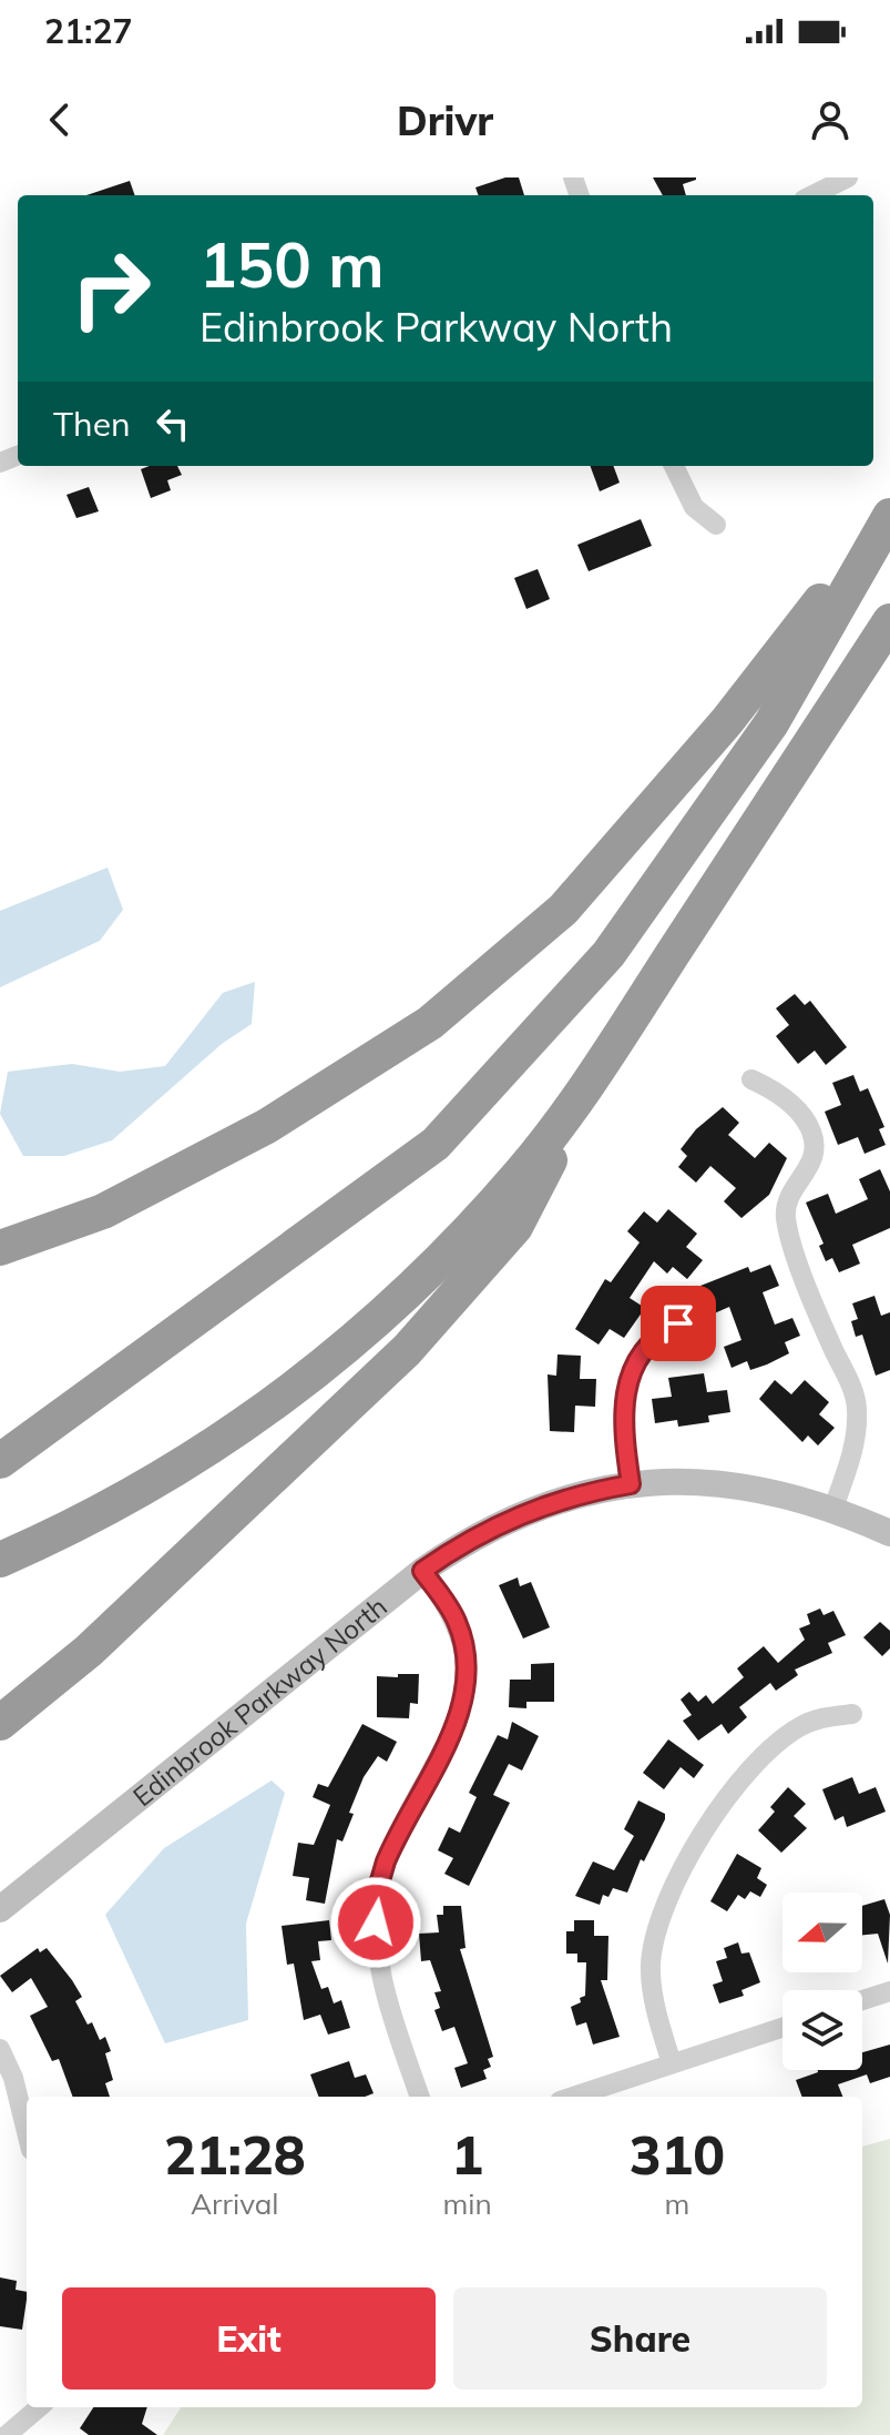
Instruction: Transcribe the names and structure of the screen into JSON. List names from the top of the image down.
{
  "streets": {
    "street": ["Edinbrook Parkway North"]
  },
  "north": "left",
  "page": {
    "status": "21:27",
    "header": "Drivr",
    "turn": ["150 m", "Edinbrook Parkway North"],
    "then": "Then",
    "eta": [
      "21:28",
      "Arrival",
      "1",
      "min",
      "310",
      "m"
    ],
    "buttons": ["Exit", "Share"]
  }
}
